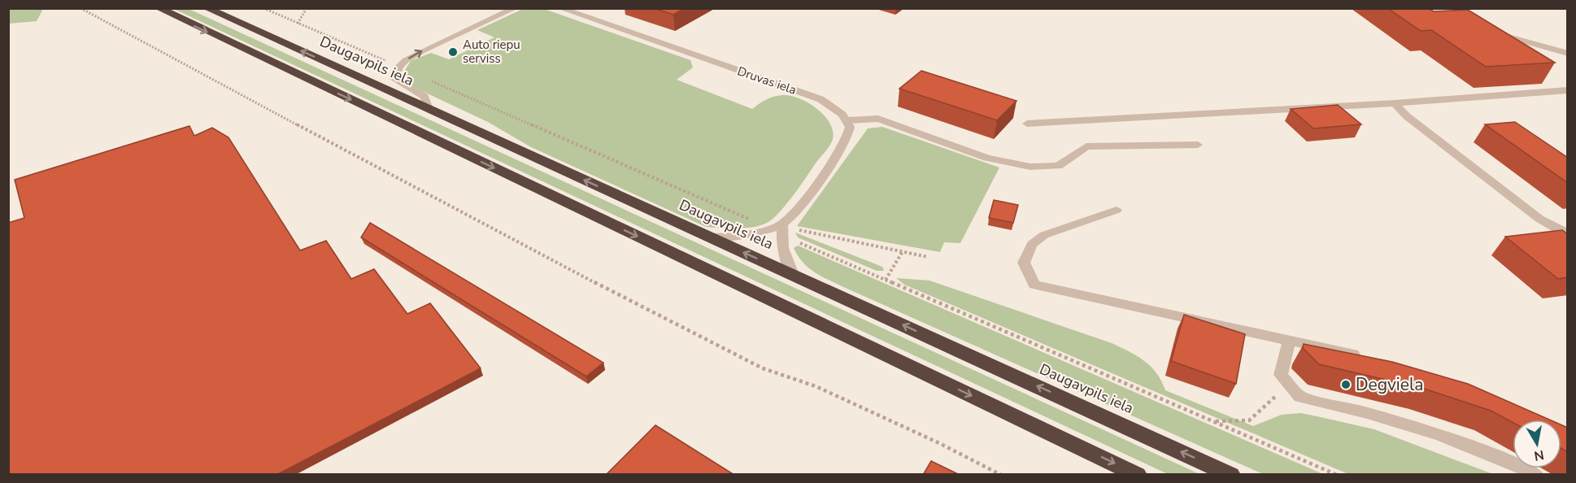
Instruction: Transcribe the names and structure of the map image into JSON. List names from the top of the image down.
{
  "streets": {
    "highway": ["Daugavpils iela"],
    "street": ["Druvas iela"]
  },
  "places": ["Auto riepu serviss", "Degviela"],
  "north": "bottom"
}
